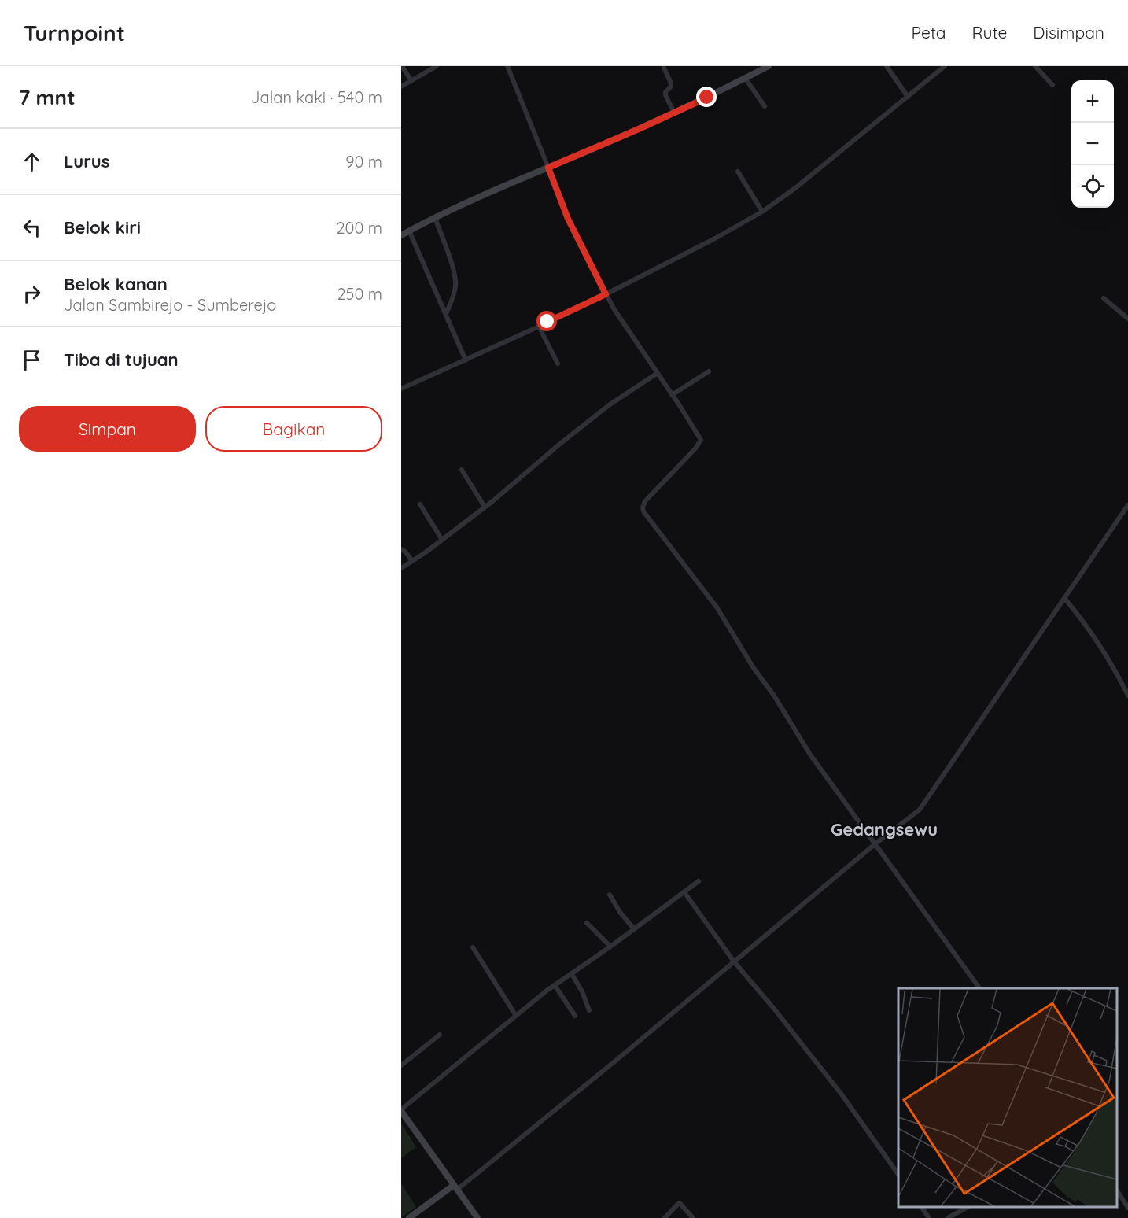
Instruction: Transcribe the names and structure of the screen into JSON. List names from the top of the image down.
{
  "districts": ["Gedangsewu"],
  "page": {
    "header": "Turnpoint",
    "nav": ["Peta", "Rute", "Disimpan"],
    "heading": ["7 mnt", "Jalan kaki · 540 m"],
    "map_buttons": ["+", "−"],
    "list": [
      ["Lurus", "90 m"],
      ["Belok kiri", "200 m"],
      ["Belok kanan", "Jalan Sambirejo - Sumberejo", "250 m"],
      "Tiba di tujuan"
    ],
    "buttons": ["Simpan", "Bagikan"]
  }
}
